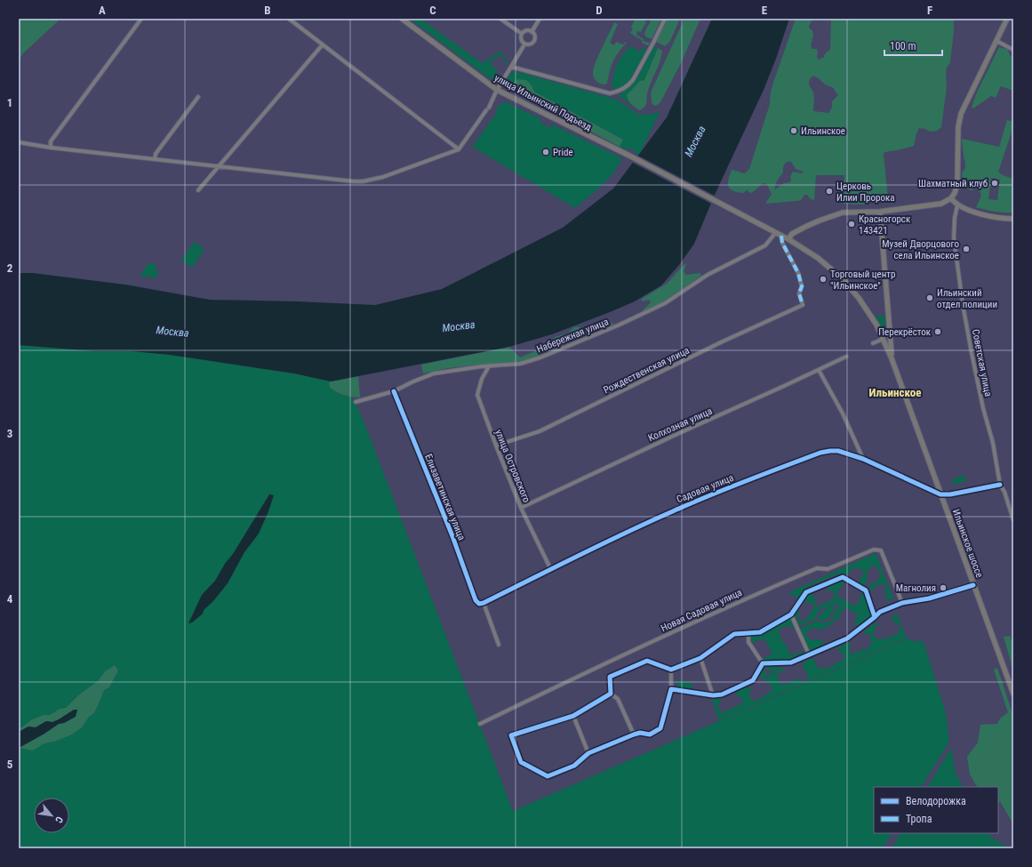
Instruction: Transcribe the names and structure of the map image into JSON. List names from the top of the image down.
{
  "streets": {
    "main road": ["улица Ильинский Подъезд", "Ильинское шоссе"],
    "street": [
      "Набережная улица",
      "Советская улица",
      "Рождественская улица",
      "Колхозная улица",
      "улица Островского",
      "Садовая улица",
      "Елизаветинская улица",
      "Новая Садовая улица"
    ]
  },
  "crossings": [
    ["улица Ильинский Подъезд", "Ильинское шоссе"],
    ["Набережная улица", "улица Островского"],
    ["Набережная улица", "Елизаветинская улица"],
    ["Набережная улица", "Ильинское шоссе"],
    ["Рождественская улица", "улица Островского"],
    ["Рождественская улица", "Ильинское шоссе"],
    ["Колхозная улица", "улица Островского"],
    ["улица Островского", "Садовая улица"],
    ["Садовая улица", "Елизаветинская улица"],
    ["Садовая улица", "Ильинское шоссе"]
  ],
  "districts": ["Ильинское"],
  "water": ["Москва"],
  "places": [
    "Ильинское",
    "Pride",
    "Шахматный клуб",
    "Церковь Илии Пророка",
    "Красногорск 143421",
    "Музей Дворцового села Ильинское",
    "Торговый центр \"Ильинское\"",
    "Ильинский отдел полиции",
    "Перекрёсток",
    "Магнолия"
  ],
  "legend": ["Велодорожка", "Тропа"],
  "scale_bar": "100 m",
  "north": "bottom right",
  "grid": {
    "columns": [
      "A",
      "B",
      "C",
      "D",
      "E",
      "F"
    ],
    "rows": [
      "1",
      "2",
      "3",
      "4",
      "5"
    ]
  }
}
